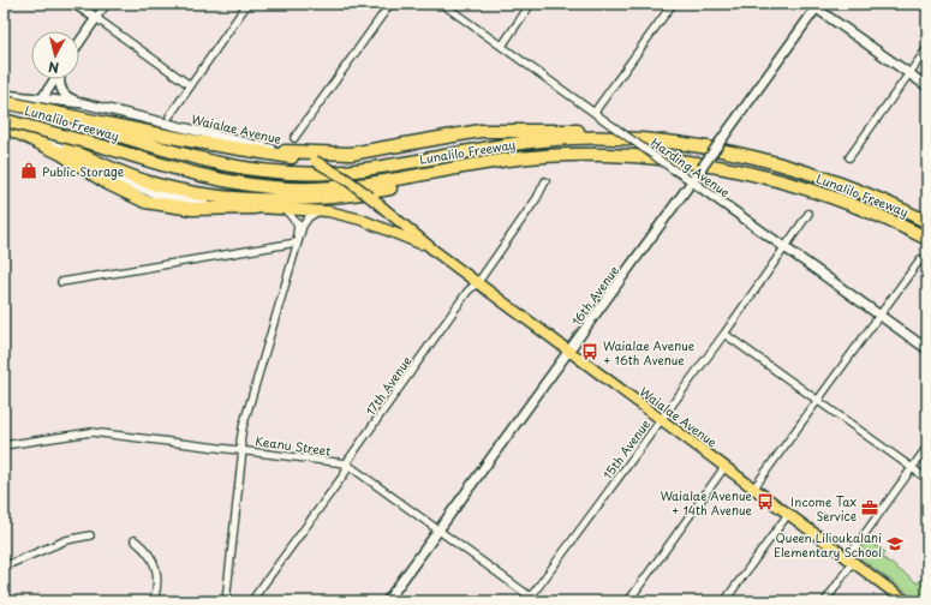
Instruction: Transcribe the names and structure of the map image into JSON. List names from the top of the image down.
{
  "streets": {
    "highway": ["Lunalilo Freeway"],
    "main road": ["Waialae Avenue"],
    "street": [
      "Harding Avenue",
      "16th Avenue",
      "17th Avenue",
      "Keanu Street",
      "15th Avenue"
    ]
  },
  "crossings": [
    ["Waialae Avenue", "16th Avenue"],
    ["Waialae Avenue", "17th Avenue"],
    ["Waialae Avenue", "15th Avenue"],
    ["Harding Avenue", "16th Avenue"],
    ["Harding Avenue", "15th Avenue"],
    ["16th Avenue", "Keanu Street"],
    ["17th Avenue", "Keanu Street"],
    ["Keanu Street", "15th Avenue"]
  ],
  "places": {
    "shop": ["Public Storage"],
    "bus stop": ["Waialae Avenue + 16th Avenue", "Waialae Avenue + 14th Avenue"],
    "office": ["Income Tax Service"],
    "school or university": ["Queen Lilioukalani Elementary School"]
  },
  "north": "bottom"
}
